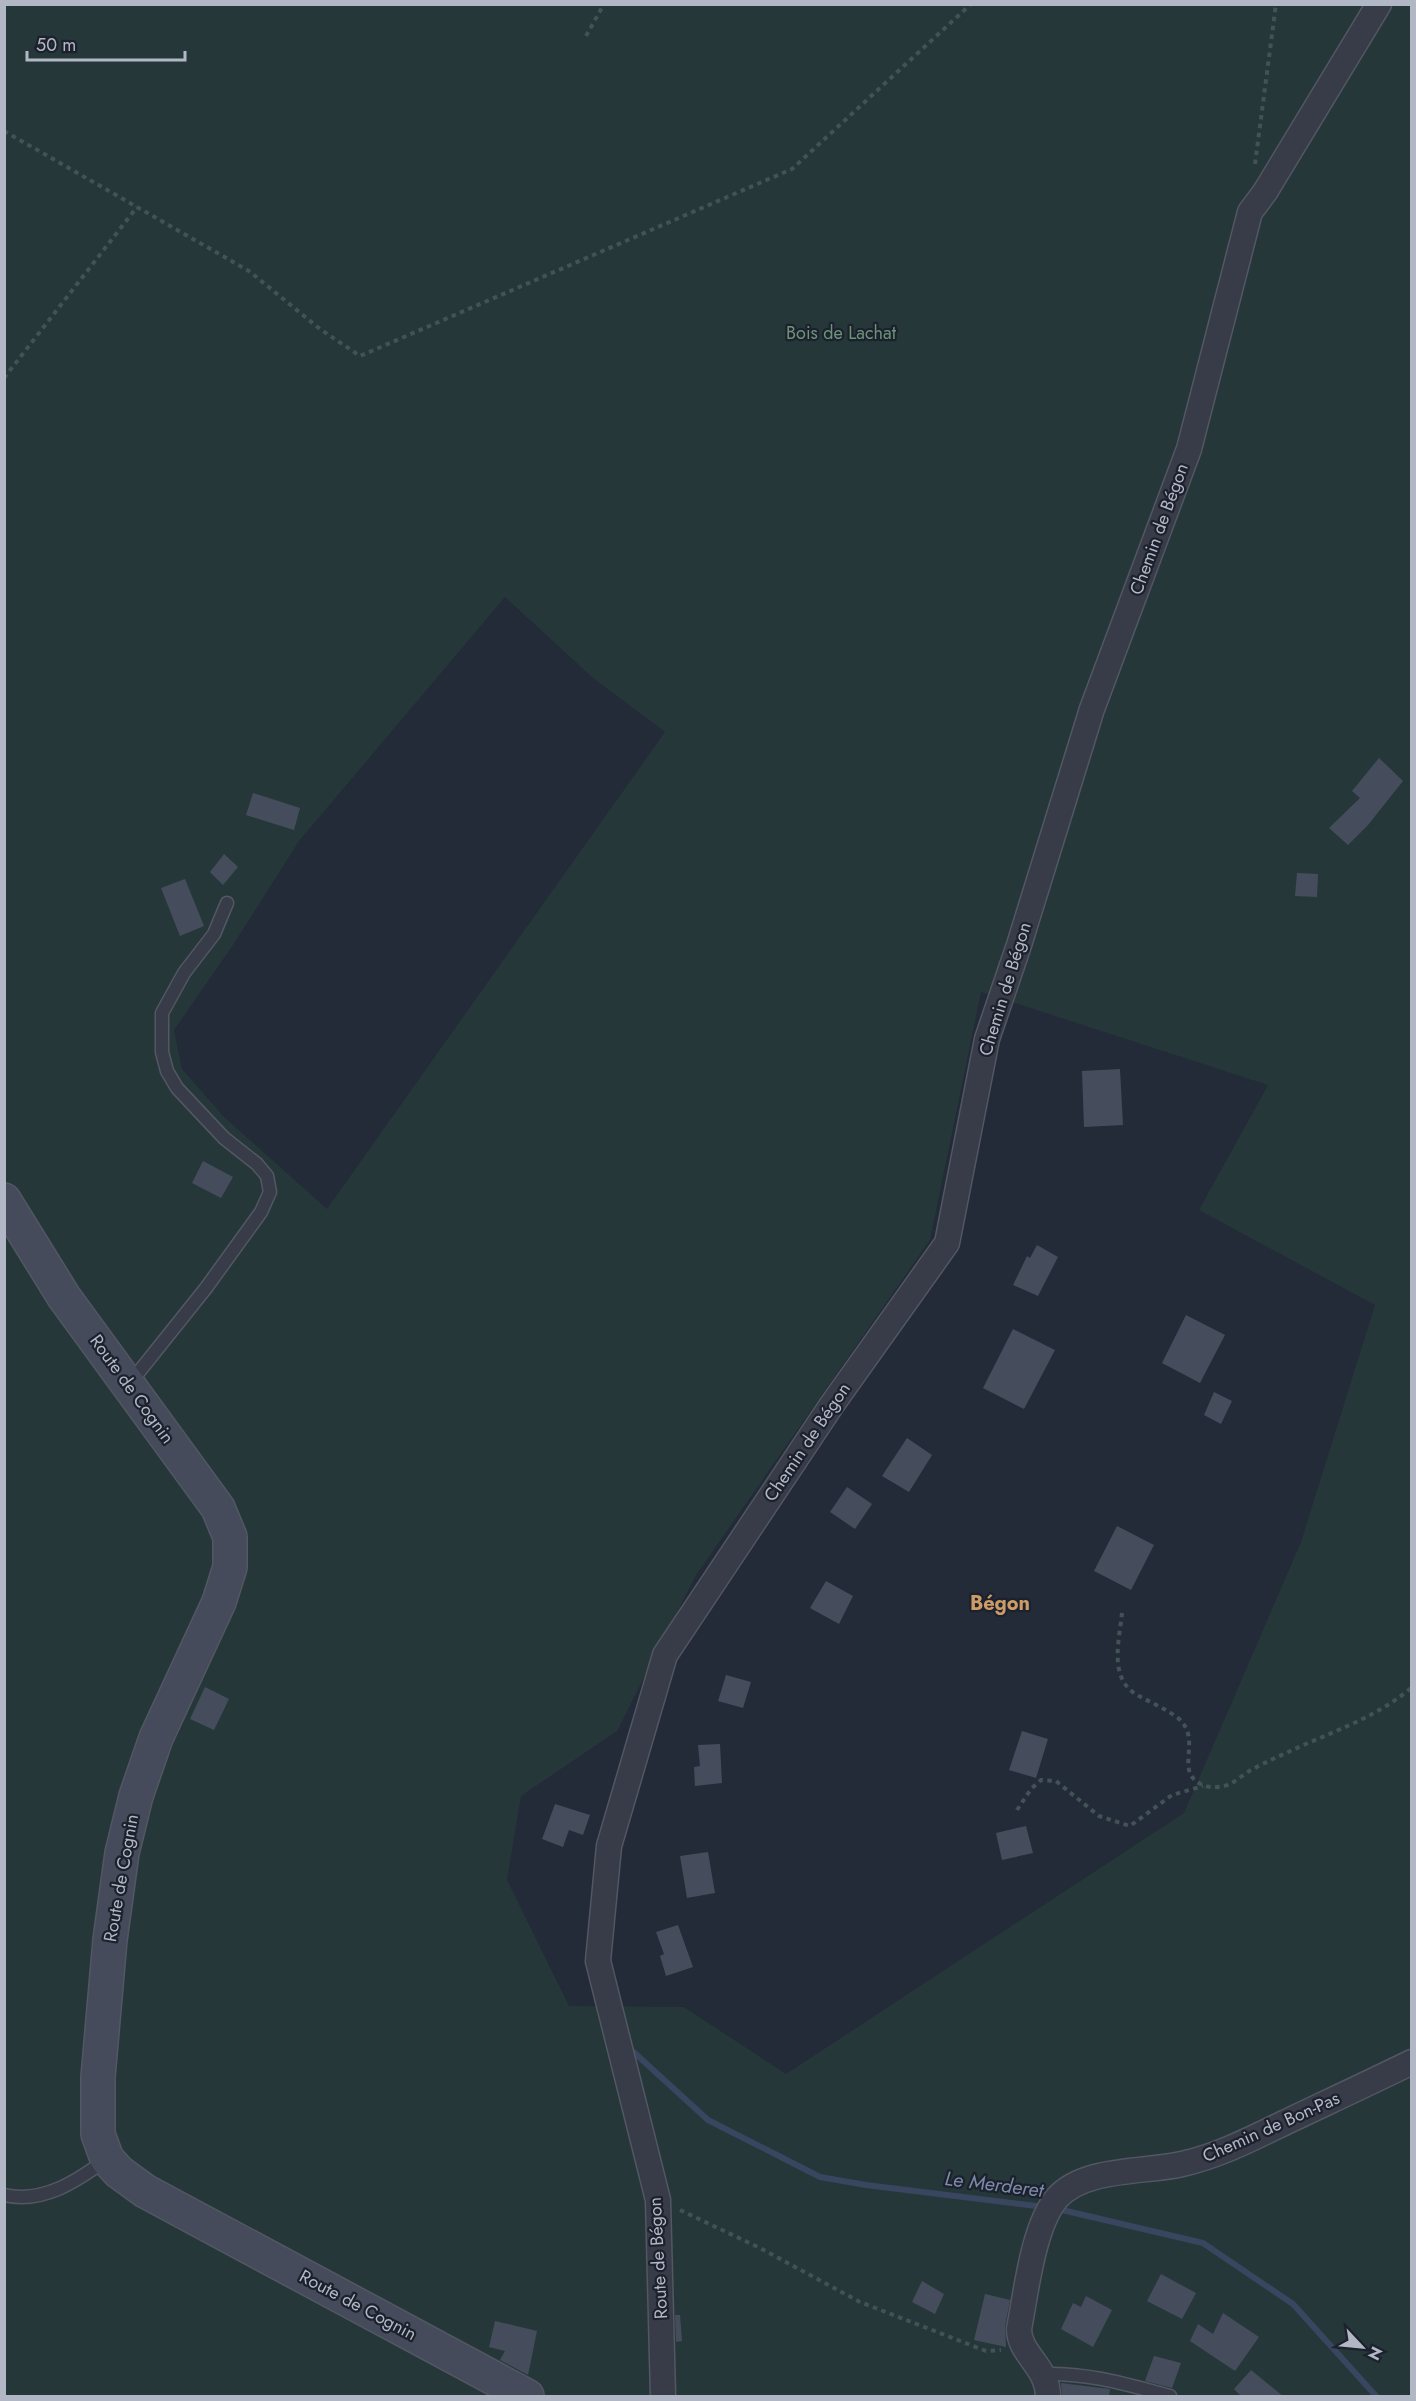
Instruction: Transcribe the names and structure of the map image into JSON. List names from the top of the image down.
{
  "streets": {
    "main road": ["Route de Cognin"],
    "street": ["Chemin de Bégon", "Chemin de Bon-Pas", "Route de Bégon"]
  },
  "crossings": [
    ["Chemin de Bégon", "Route de Bégon"]
  ],
  "districts": ["Bégon"],
  "water": ["Le Merderet"],
  "parks": ["Bois de Lachat"],
  "scale_bar": "50 m",
  "north": "bottom right"
}
